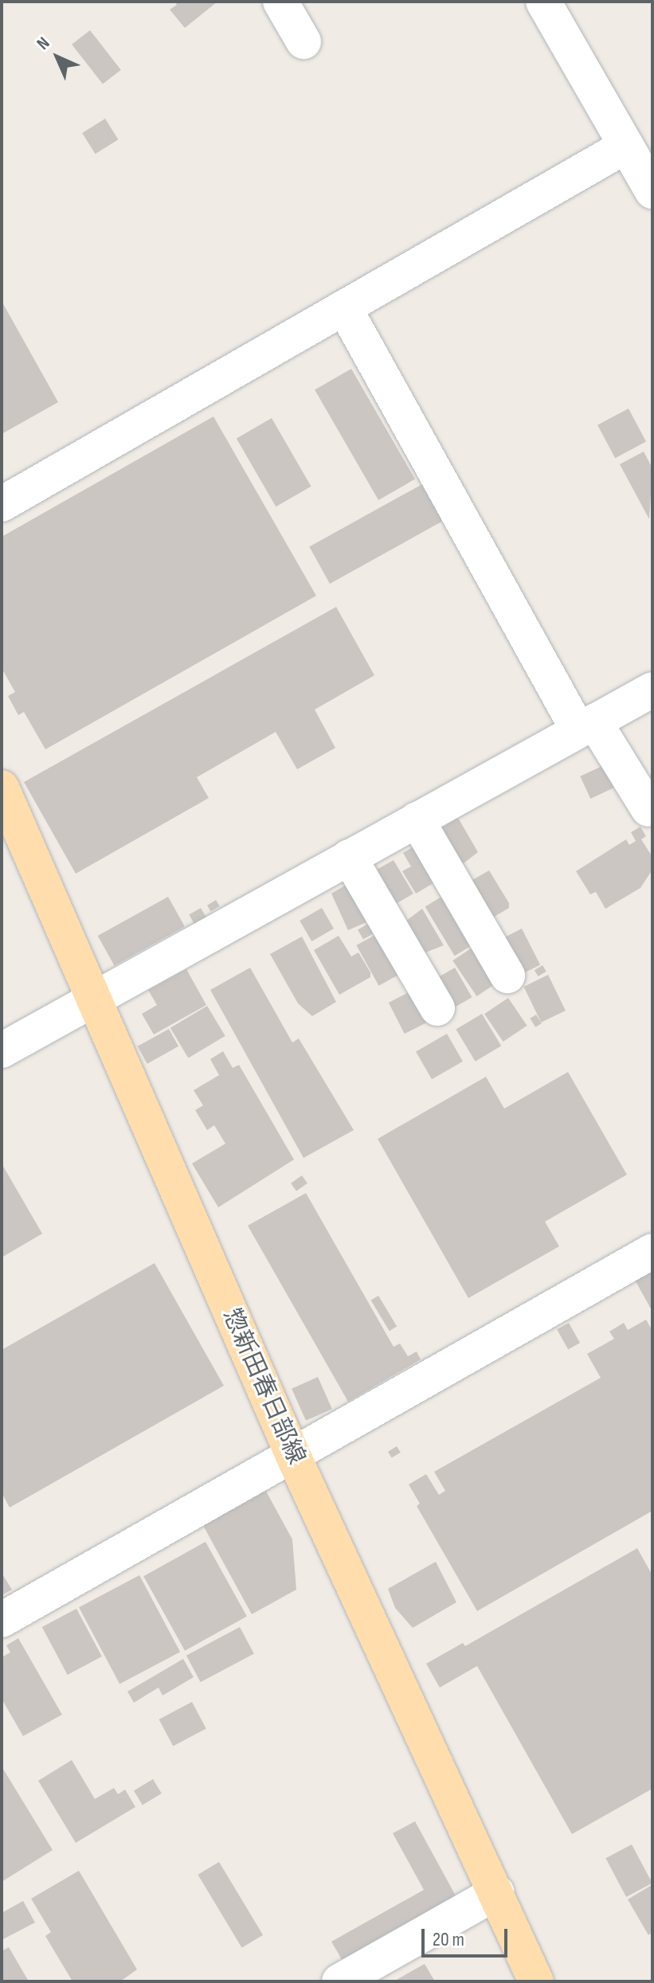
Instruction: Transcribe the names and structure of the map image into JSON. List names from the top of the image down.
{
  "streets": {
    "main road": ["惣新田春日部線"]
  },
  "scale_bar": "20 m",
  "north": "top left"
}
